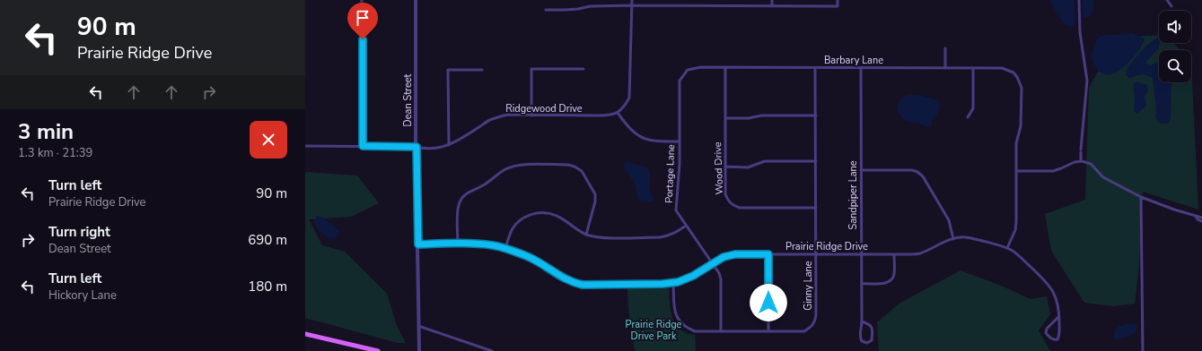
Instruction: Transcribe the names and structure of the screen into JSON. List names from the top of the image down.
{
  "streets": {
    "street": [
      "Barbary Lane",
      "Dean Street",
      "Ridgewood Drive",
      "Wood Drive",
      "Portage Lane",
      "Sandpiper Lane",
      "Prairie Ridge Drive",
      "Ginny Lane"
    ]
  },
  "crossings": [
    ["Barbary Lane", "Wood Drive"],
    ["Barbary Lane", "Portage Lane"],
    ["Barbary Lane", "Sandpiper Lane"],
    ["Barbary Lane", "Ginny Lane"],
    ["Dean Street", "Ridgewood Drive"],
    ["Dean Street", "Prairie Ridge Drive"],
    ["Wood Drive", "Ginny Lane"],
    ["Portage Lane", "Prairie Ridge Drive"],
    ["Portage Lane", "Ginny Lane"],
    ["Sandpiper Lane", "Prairie Ridge Drive"],
    ["Prairie Ridge Drive", "Ginny Lane"]
  ],
  "parks": ["Prairie Ridge Drive Park"],
  "page": {
    "turn": ["90 m", "Prairie Ridge Drive"],
    "heading": ["3 min", "1.3 km · 21:39"],
    "list": [
      {
        "name": "Turn left",
        "note": "Prairie Ridge Drive",
        "value": "90 m"
      },
      {
        "name": "Turn right",
        "note": "Dean Street",
        "value": "690 m"
      },
      {
        "name": "Turn left",
        "note": "Hickory Lane",
        "value": "180 m"
      }
    ]
  }
}
